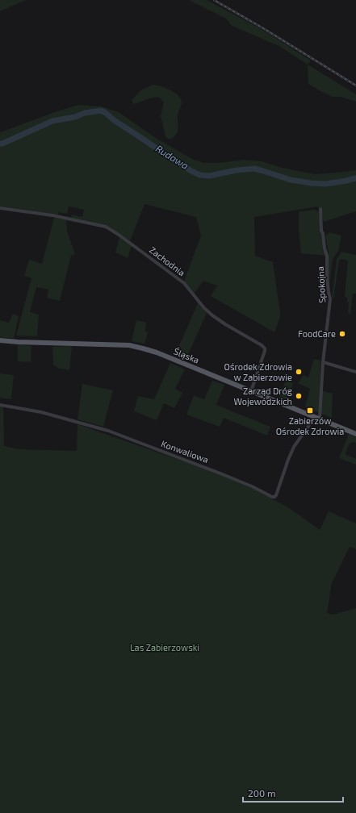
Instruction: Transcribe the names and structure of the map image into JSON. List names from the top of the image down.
{
  "streets": {
    "main road": ["Śląska"],
    "street": ["Zachodnia", "Spokojna", "Konwaliowa"]
  },
  "crossings": [
    ["Zachodnia", "Śląska"],
    ["Spokojna", "Śląska"],
    ["Spokojna", "Konwaliowa"],
    ["Śląska", "Konwaliowa"]
  ],
  "water": ["Rudawa"],
  "parks": ["Las Zabierzowski"],
  "places": {
    "other": ["FoodCare", "Ośrodek Zdrowia w Zabierzowie", "Zarząd Dróg Wojewódzkich"],
    "transit": ["Zabierzów Ośrodek Zdrowia"]
  },
  "scale_bar": "200 m"
}
